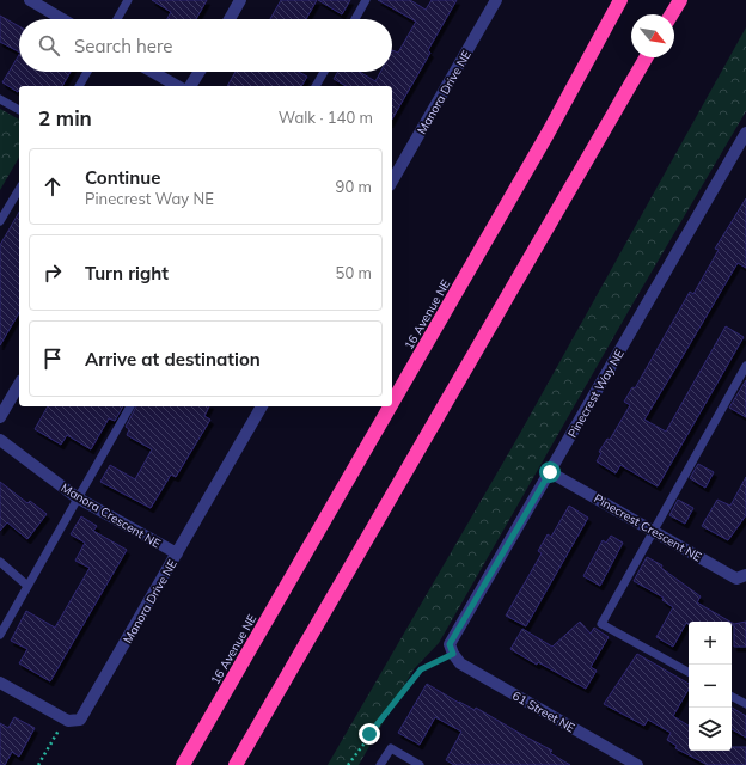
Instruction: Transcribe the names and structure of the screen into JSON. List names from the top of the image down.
{
  "streets": {
    "highway": ["16 Avenue NE"],
    "street": [
      "Manora Drive NE",
      "Pinecrest Way NE",
      "Manora Crescent NE",
      "Pinecrest Crescent NE",
      "61 Street NE"
    ]
  },
  "crossings": [
    ["Manora Drive NE", "Manora Crescent NE"],
    ["Pinecrest Way NE", "Pinecrest Crescent NE"],
    ["Pinecrest Way NE", "61 Street NE"]
  ],
  "north": "bottom right",
  "page": {
    "search": "Search here",
    "heading": ["2 min", "Walk · 140 m"],
    "list": [
      ["Continue", "Pinecrest Way NE", "90 m"],
      ["Turn right", "50 m"],
      "Arrive at destination"
    ],
    "map_buttons": ["+", "−"]
  }
}
